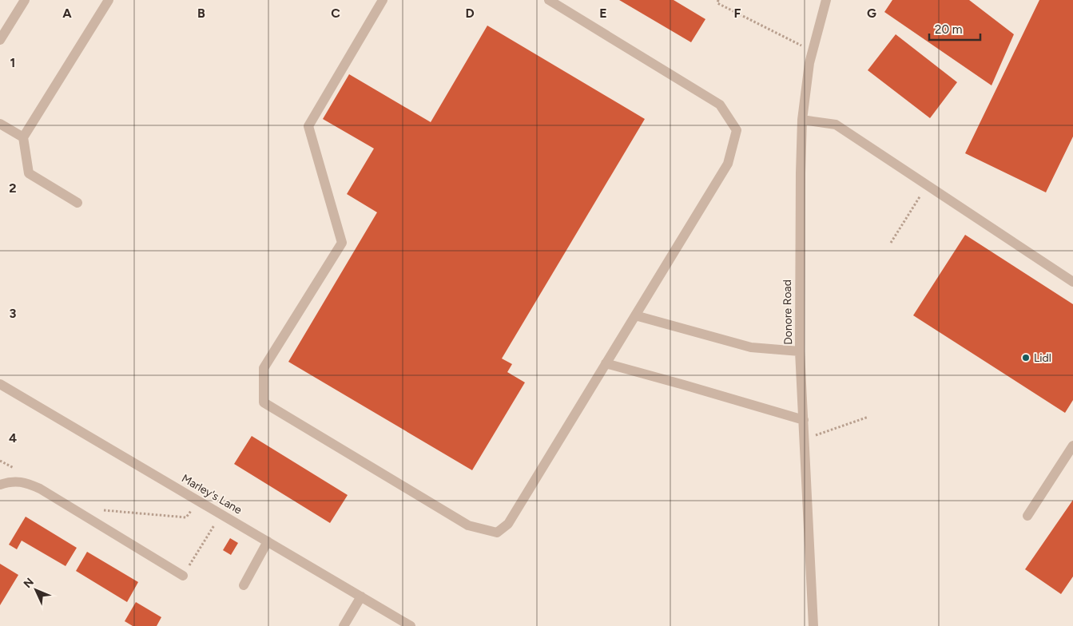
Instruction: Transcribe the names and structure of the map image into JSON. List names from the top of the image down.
{
  "streets": {
    "street": ["Donore Road", "Marley's Lane"]
  },
  "places": ["Lidl"],
  "scale_bar": "20 m",
  "north": "top left",
  "grid": {
    "columns": [
      "A",
      "B",
      "C",
      "D",
      "E",
      "F",
      "G"
    ],
    "rows": [
      "1",
      "2",
      "3",
      "4"
    ]
  }
}
